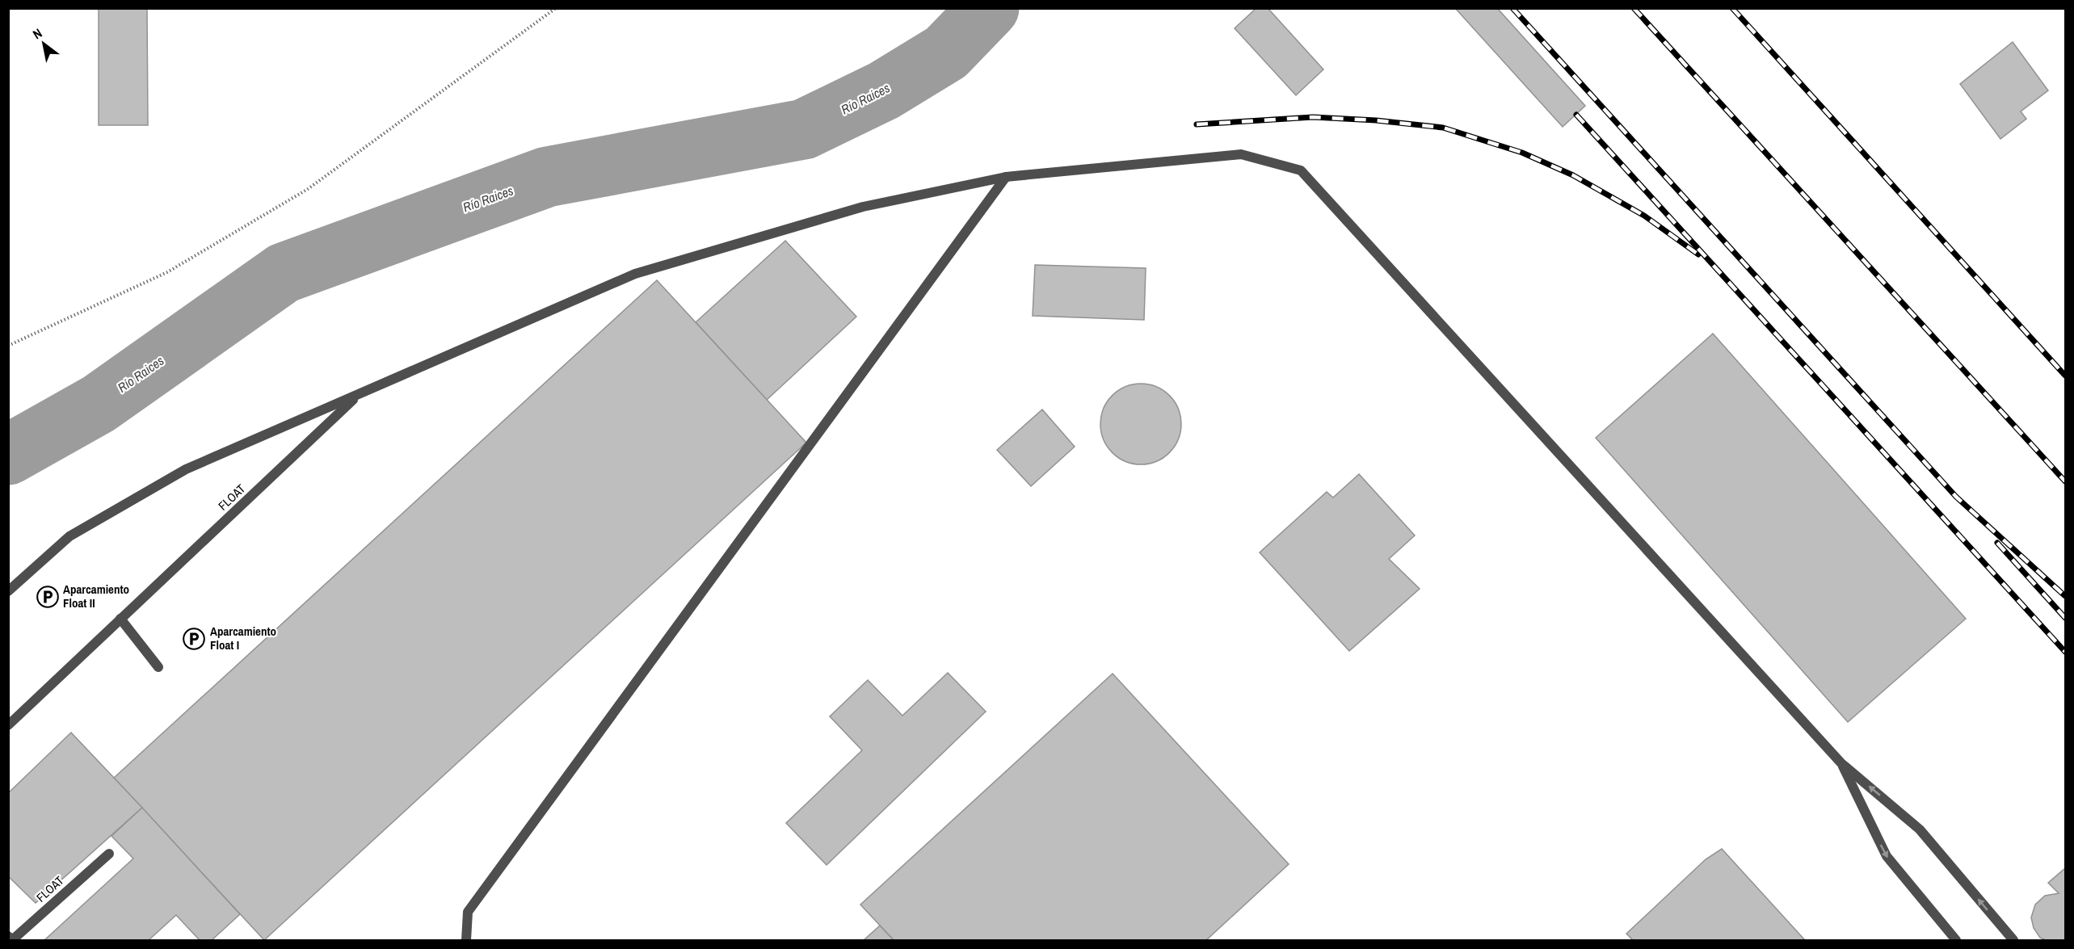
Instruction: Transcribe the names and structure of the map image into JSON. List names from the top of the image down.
{
  "streets": {
    "lane": ["FLOAT"]
  },
  "water": ["Río Raices"],
  "places": {
    "parking": ["Aparcamiento Float II", "Aparcamiento Float I"]
  },
  "north": "top left"
}
